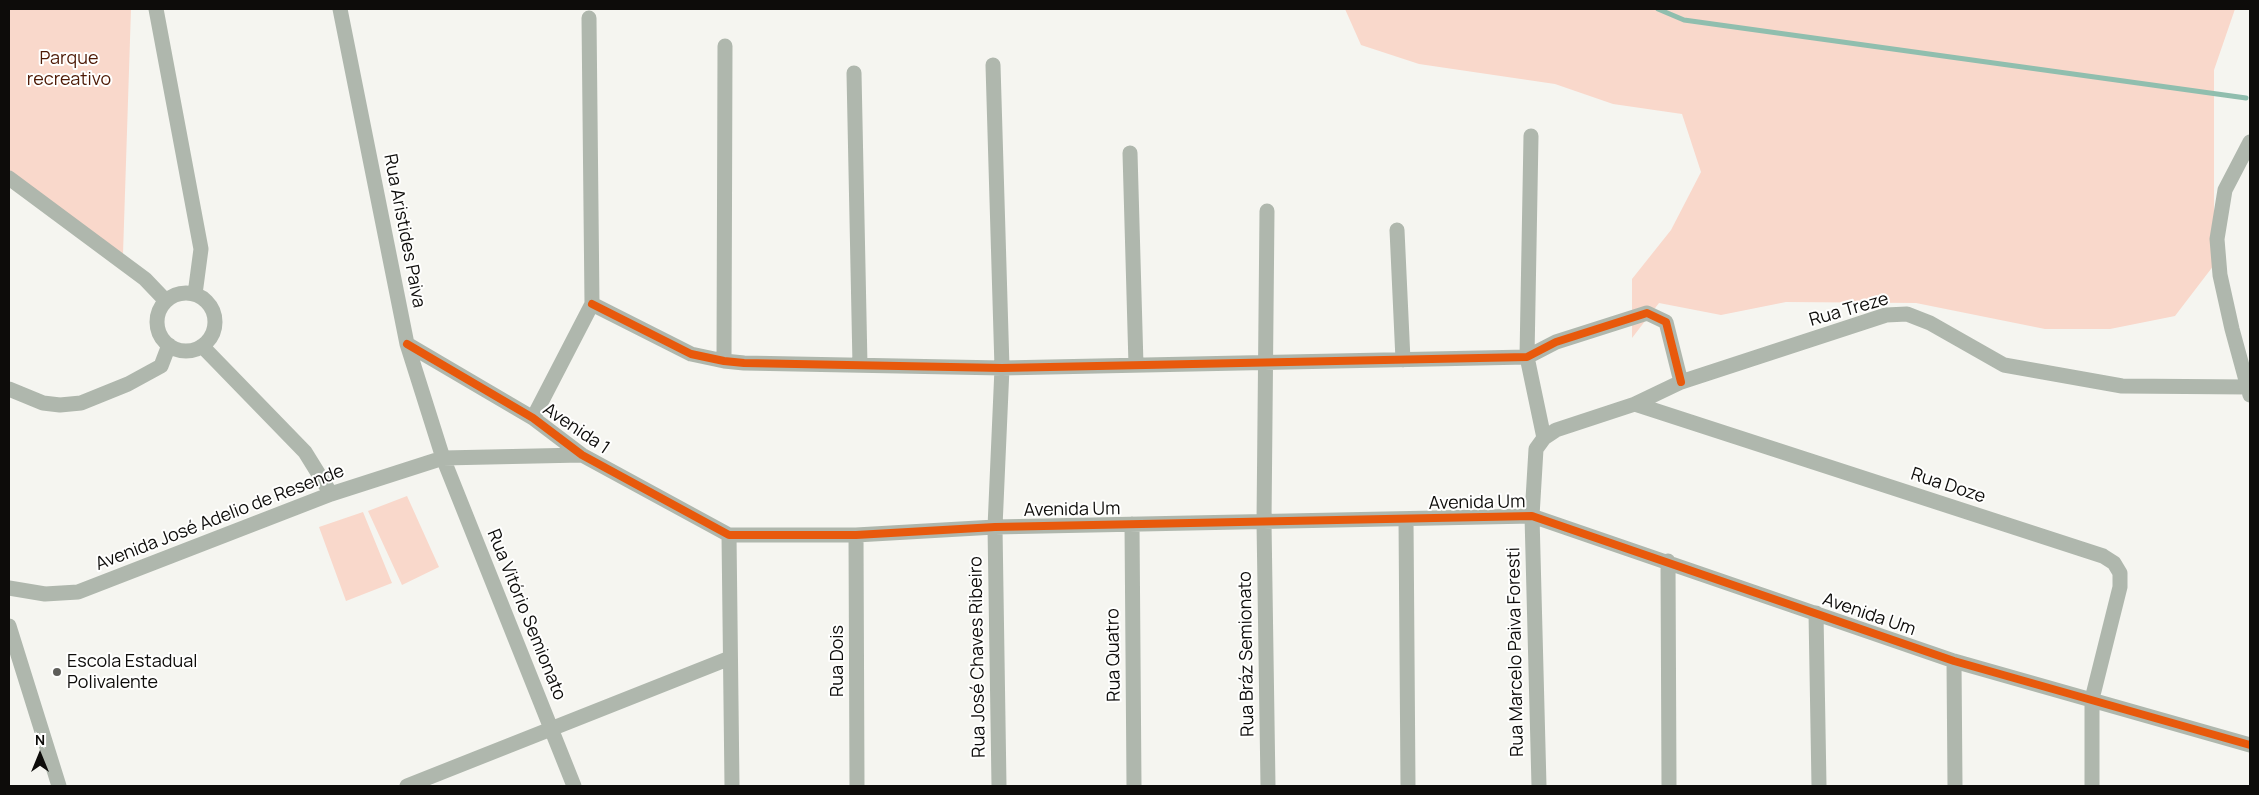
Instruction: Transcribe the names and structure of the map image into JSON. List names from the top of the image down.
{
  "streets": {
    "street": [
      "Rua Aristides Paiva",
      "Rua Treze",
      "Avenida 1",
      "Rua Doze",
      "Avenida Um",
      "Avenida José Adelio de Resende",
      "Rua Vitório Semionato",
      "Rua Marcelo Paiva Foresti",
      "Rua Bráz Semionato",
      "Rua Quatro",
      "Rua José Chaves Ribeiro",
      "Rua Dois"
    ]
  },
  "crossings": [
    ["Rua Aristides Paiva", "Avenida 1"],
    ["Rua Aristides Paiva", "Avenida José Adelio de Resende"],
    ["Rua Aristides Paiva", "Rua Vitório Semionato"],
    ["Rua Treze", "Rua Doze"],
    ["Avenida 1", "Avenida Um"],
    ["Avenida 1", "Avenida José Adelio de Resende"],
    ["Rua Doze", "Avenida Um"],
    ["Avenida Um", "Rua Marcelo Paiva Foresti"],
    ["Avenida Um", "Rua Bráz Semionato"],
    ["Avenida Um", "Rua Quatro"],
    ["Avenida Um", "Rua José Chaves Ribeiro"],
    ["Avenida Um", "Rua Dois"],
    ["Avenida José Adelio de Resende", "Rua Vitório Semionato"]
  ],
  "parks": ["Parque recreativo"],
  "places": ["Escola Estadual Polivalente"],
  "north": "top"
}
